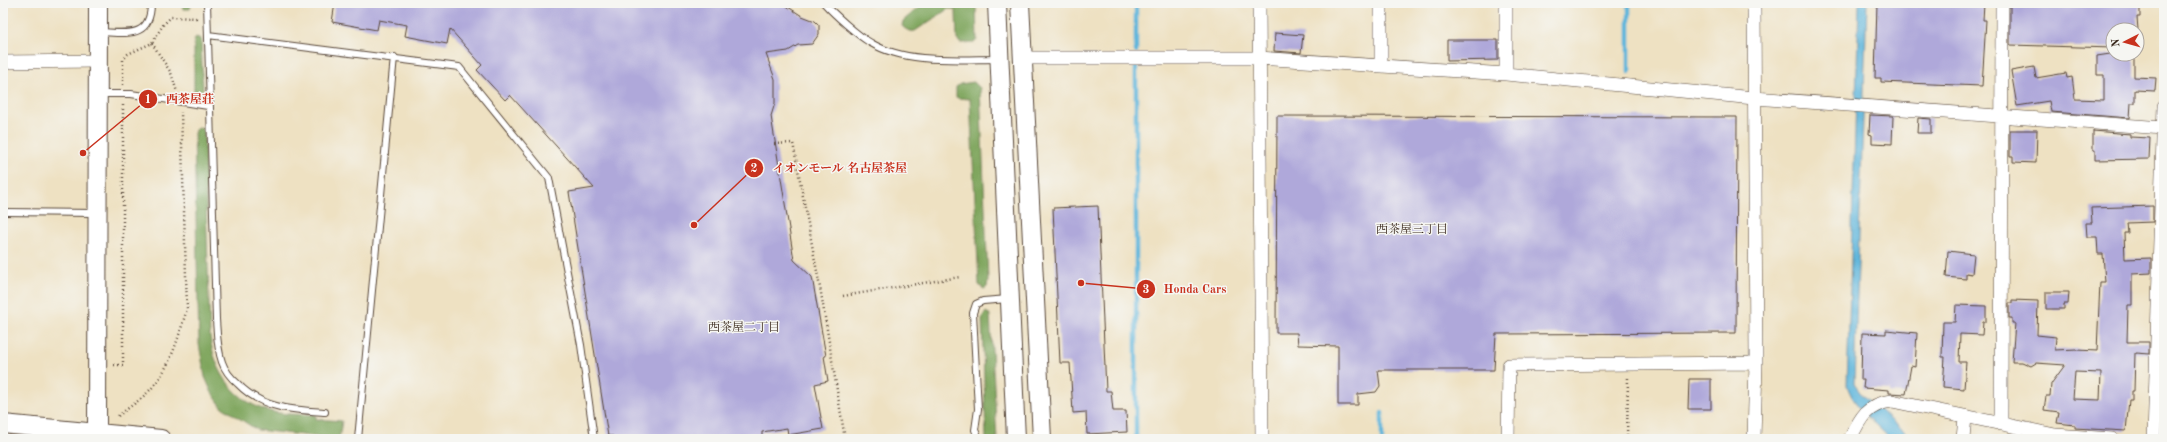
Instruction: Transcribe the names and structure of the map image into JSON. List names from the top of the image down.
{
  "districts": ["西茶屋三丁目", "西茶屋二丁目"],
  "places": ["西茶屋荘", "イオンモール 名古屋茶屋", "Honda Cars"],
  "north": "left"
}
